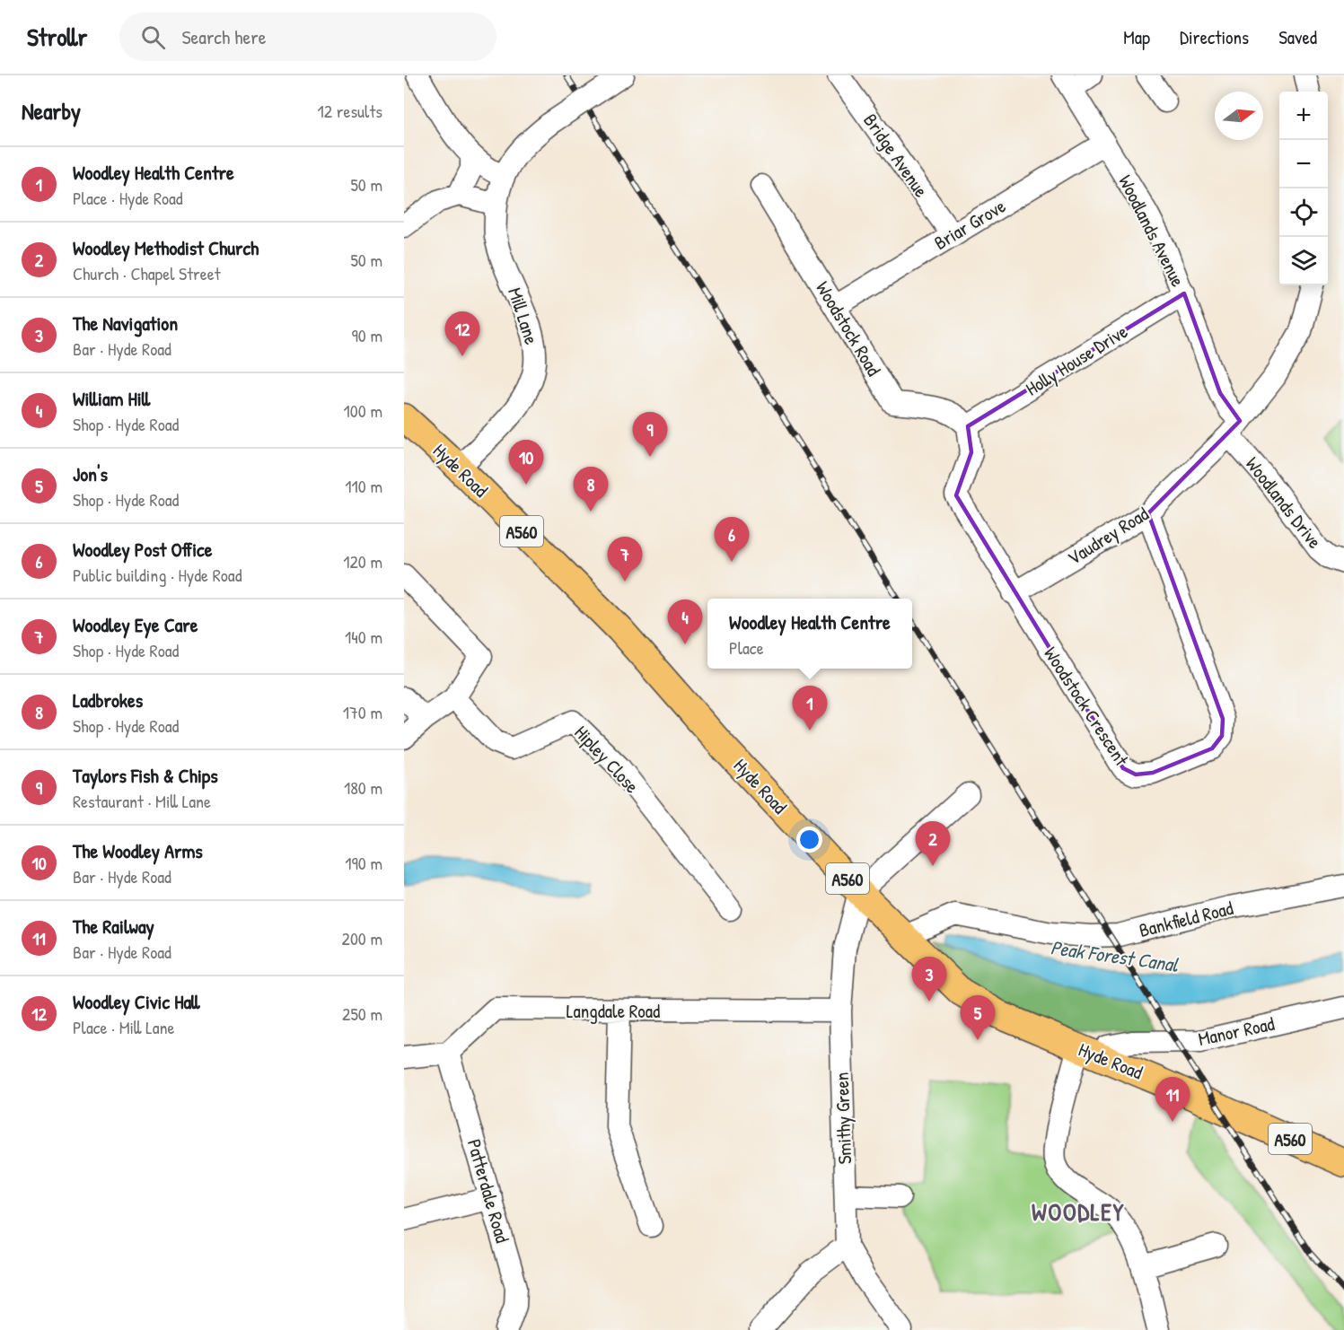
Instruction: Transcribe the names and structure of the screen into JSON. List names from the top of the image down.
{
  "streets": {
    "main road": ["Hyde Road", "A560"],
    "street": [
      "Bridge Avenue",
      "Briar Grove",
      "Woodlands Avenue",
      "Mill Lane",
      "Woodstock Road",
      "Holly House Drive",
      "Woodlands Drive",
      "Vaudrey Road",
      "Woodstock Crescent",
      "Hipley Close",
      "Bankfield Road",
      "Langdale Road",
      "Manor Road",
      "Smithy Green",
      "Patterdale Road"
    ]
  },
  "crossings": [
    ["Bridge Avenue", "Briar Grove"],
    ["Briar Grove", "Woodlands Avenue"],
    ["Briar Grove", "Woodstock Road"],
    ["Woodlands Avenue", "Holly House Drive"],
    ["Woodlands Avenue", "Woodlands Drive"],
    ["Woodlands Avenue", "Vaudrey Road"],
    ["Mill Lane", "Hyde Road"],
    ["Woodstock Road", "Holly House Drive"],
    ["Woodstock Road", "Woodstock Crescent"],
    ["Holly House Drive", "Woodstock Crescent"],
    ["Hyde Road", "Bankfield Road"],
    ["Hyde Road", "Manor Road"],
    ["Hyde Road", "Smithy Green"],
    ["Woodlands Drive", "Vaudrey Road"],
    ["Vaudrey Road", "Woodstock Crescent"],
    ["Langdale Road", "Smithy Green"],
    ["Langdale Road", "Patterdale Road"]
  ],
  "districts": ["WOODLEY"],
  "water": ["Peak Forest Canal"],
  "north": "right",
  "page": {
    "header": "Strollr",
    "search": "Search here",
    "nav": ["Map", "Directions", "Saved"],
    "heading": ["Nearby", "12 results"],
    "map_buttons": ["+", "−"],
    "list": [
      {
        "mark": "1",
        "name": "Woodley Health Centre",
        "note": "Place · Hyde Road",
        "value": "50 m"
      },
      {
        "mark": "2",
        "name": "Woodley Methodist Church",
        "note": "Church · Chapel Street",
        "value": "50 m"
      },
      {
        "mark": "3",
        "name": "The Navigation",
        "note": "Bar · Hyde Road",
        "value": "90 m"
      },
      {
        "mark": "4",
        "name": "William Hill",
        "note": "Shop · Hyde Road",
        "value": "100 m"
      },
      {
        "mark": "5",
        "name": "Jon's",
        "note": "Shop · Hyde Road",
        "value": "110 m"
      },
      {
        "mark": "6",
        "name": "Woodley Post Office",
        "note": "Public building · Hyde Road",
        "value": "120 m"
      },
      {
        "mark": "7",
        "name": "Woodley Eye Care",
        "note": "Shop · Hyde Road",
        "value": "140 m"
      },
      {
        "mark": "8",
        "name": "Ladbrokes",
        "note": "Shop · Hyde Road",
        "value": "170 m"
      },
      {
        "mark": "9",
        "name": "Taylors Fish & Chips",
        "note": "Restaurant · Mill Lane",
        "value": "180 m"
      },
      {
        "mark": "10",
        "name": "The Woodley Arms",
        "note": "Bar · Hyde Road",
        "value": "190 m"
      },
      {
        "mark": "11",
        "name": "The Railway",
        "note": "Bar · Hyde Road",
        "value": "200 m"
      },
      {
        "mark": "12",
        "name": "Woodley Civic Hall",
        "note": "Place · Mill Lane",
        "value": "250 m"
      }
    ],
    "pins": [
      "12",
      "9",
      "10",
      "8",
      "6",
      "7",
      "4",
      "1",
      "2",
      "3",
      "5",
      "11"
    ],
    "popup": ["Woodley Health Centre", "Place"]
  }
}
